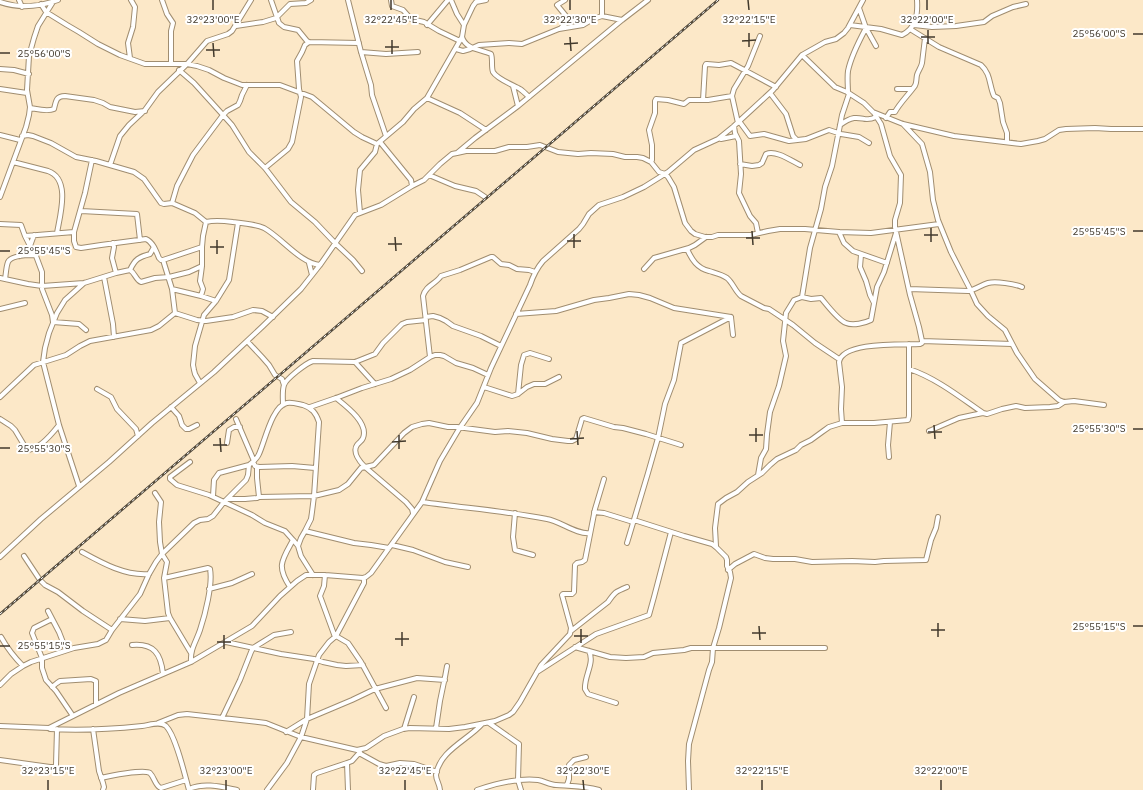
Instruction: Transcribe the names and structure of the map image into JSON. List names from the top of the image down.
{
  "coordinates": [
    "32°23'00\"E",
    "32°22'45\"E",
    "32°22'30\"E",
    "32°22'15\"E",
    "32°22'00\"E",
    "25°56'00\"S",
    "25°55'45\"S",
    "25°55'30\"S",
    "25°55'15\"S",
    "32°23'15\"E"
  ]
}
